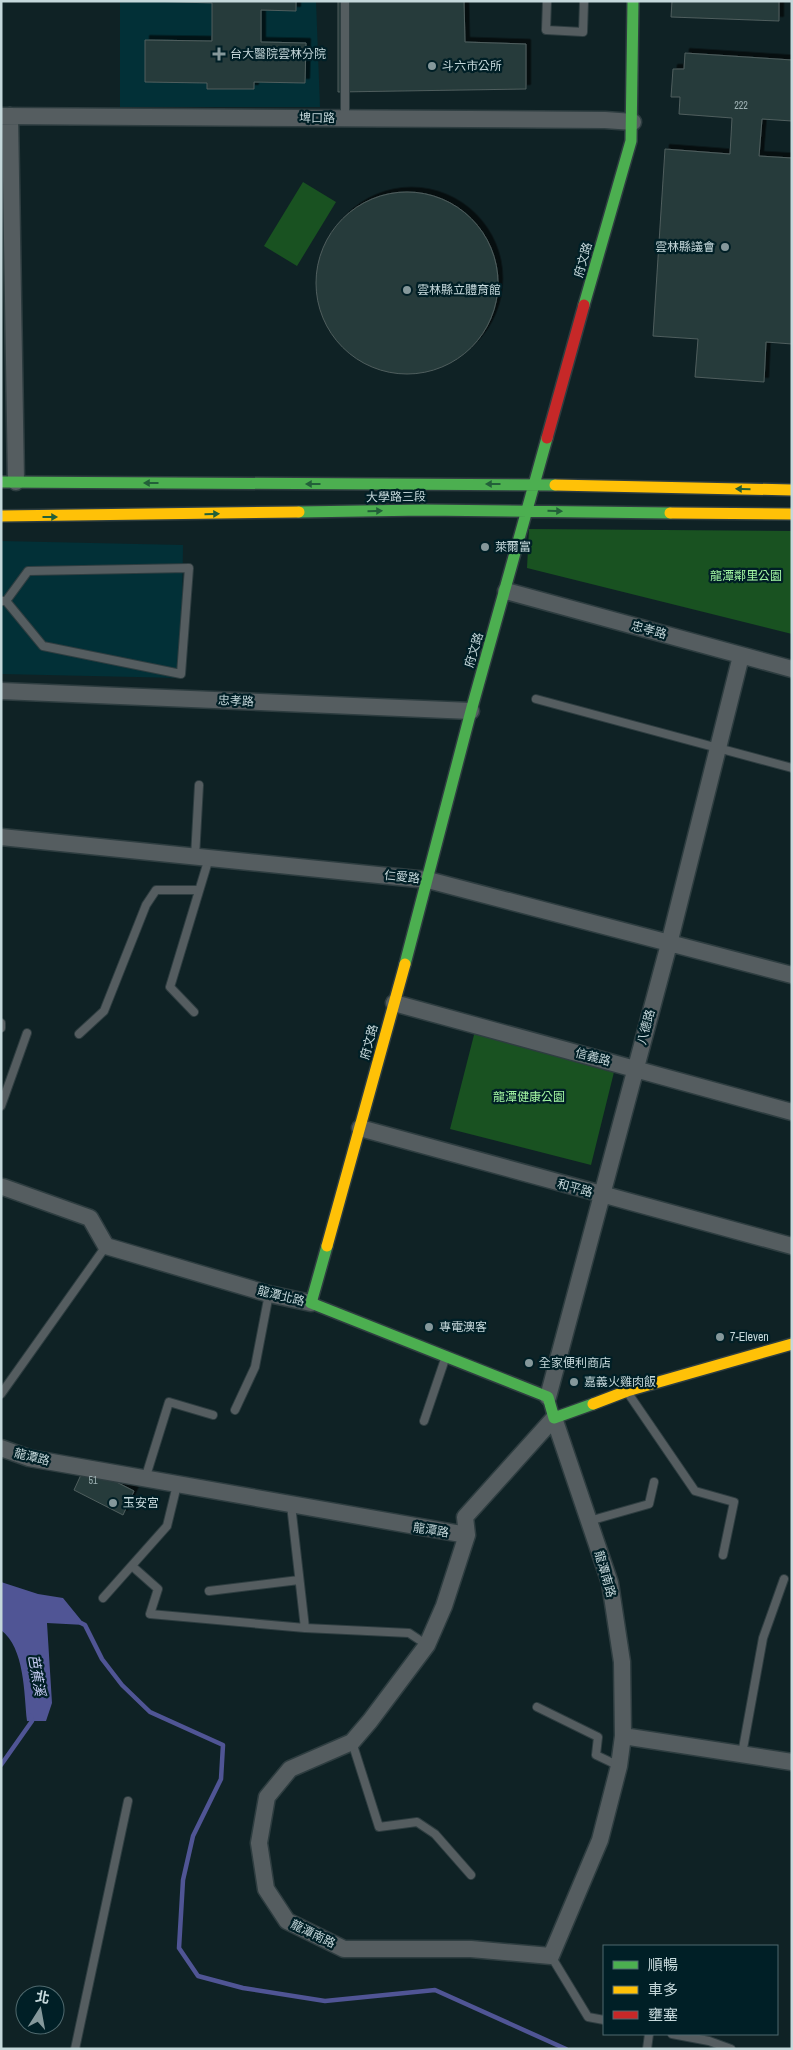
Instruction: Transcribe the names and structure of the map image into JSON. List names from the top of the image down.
{
  "streets": {
    "street": [
      "埤口路",
      "府文路",
      "大學路三段",
      "忠孝路",
      "仁愛路",
      "八德路",
      "信義路",
      "和平路",
      "龍潭北路",
      "龍潭路",
      "龍潭南路"
    ]
  },
  "crossings": [
    ["埤口路", "府文路"],
    ["府文路", "大學路三段"],
    ["府文路", "忠孝路"],
    ["府文路", "仁愛路"],
    ["府文路", "信義路"],
    ["府文路", "和平路"],
    ["府文路", "龍潭北路"],
    ["忠孝路", "八德路"],
    ["仁愛路", "八德路"],
    ["八德路", "信義路"],
    ["八德路", "和平路"],
    ["八德路", "龍潭北路"],
    ["龍潭路", "龍潭南路"]
  ],
  "water": ["芭蕉溪"],
  "parks": ["龍潭鄰里公園", "龍潭健康公園"],
  "places": {
    "health": ["台大醫院雲林分院"],
    "other": [
      "斗六市公所",
      "雲林縣議會",
      "雲林縣立體育館",
      "萊爾富",
      "專電澳客",
      "7-Eleven",
      "全家便利商店",
      "嘉義火雞肉飯",
      "玉安宮"
    ]
  },
  "house_numbers": ["222", "51"],
  "legend": ["順暢", "車多", "壅塞"],
  "north": "top"
}
